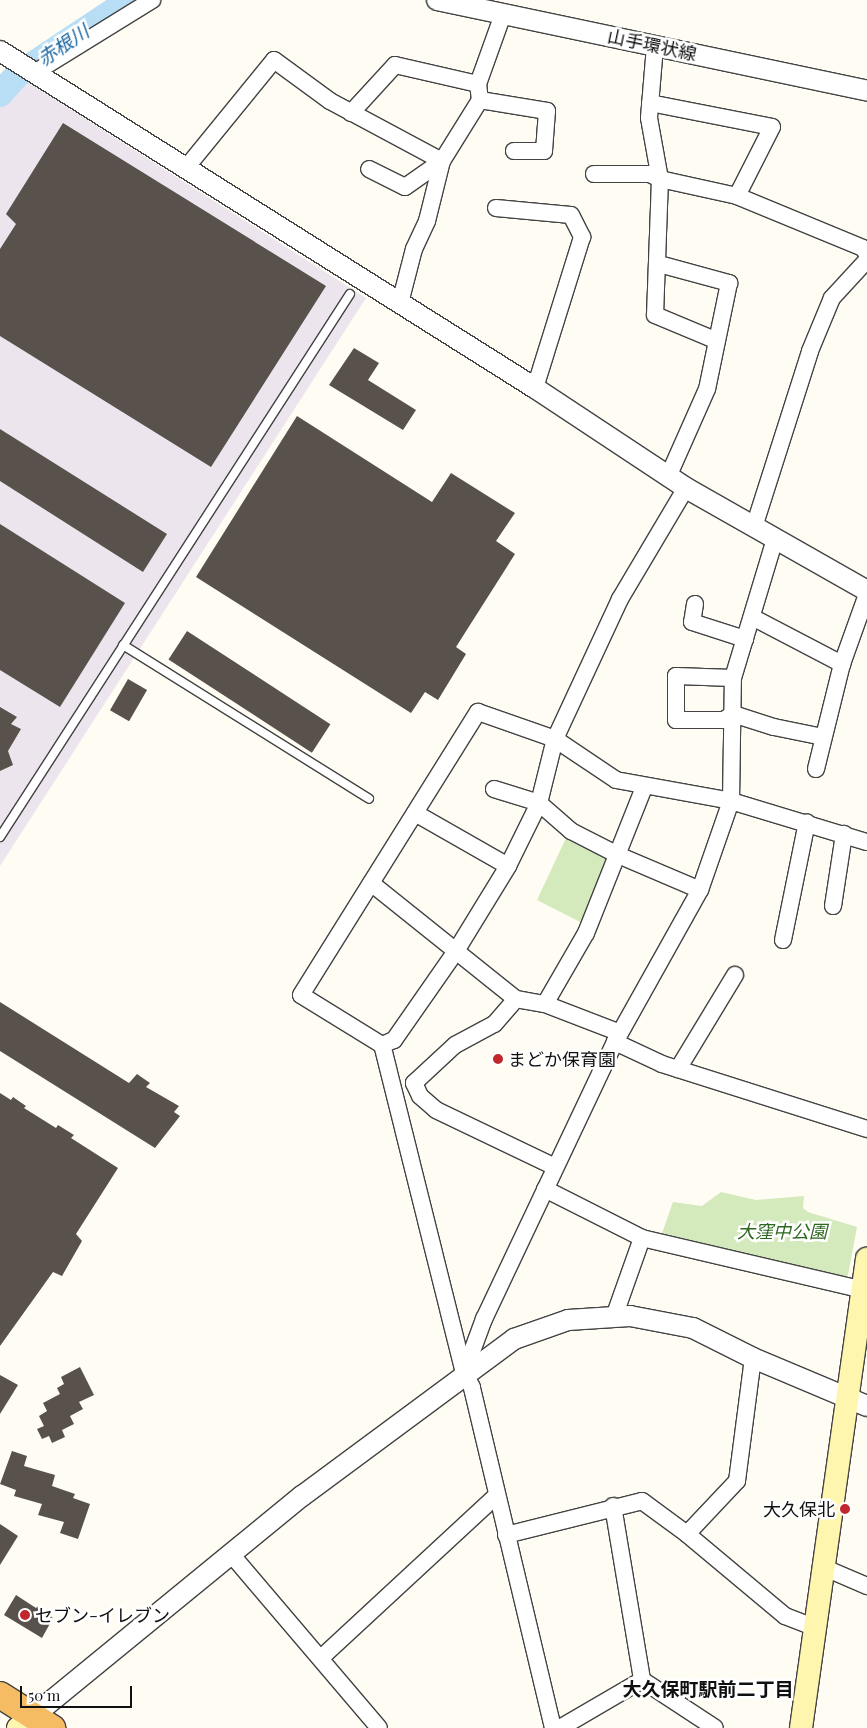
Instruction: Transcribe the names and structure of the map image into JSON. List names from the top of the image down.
{
  "streets": {
    "street": ["山手環状線"]
  },
  "districts": ["大久保町駅前二丁目"],
  "water": ["赤根川"],
  "parks": ["大窪中公園"],
  "places": ["まどか保育園", "大久保北", "セブン-イレブン"],
  "scale_bar": "50 m"
}
